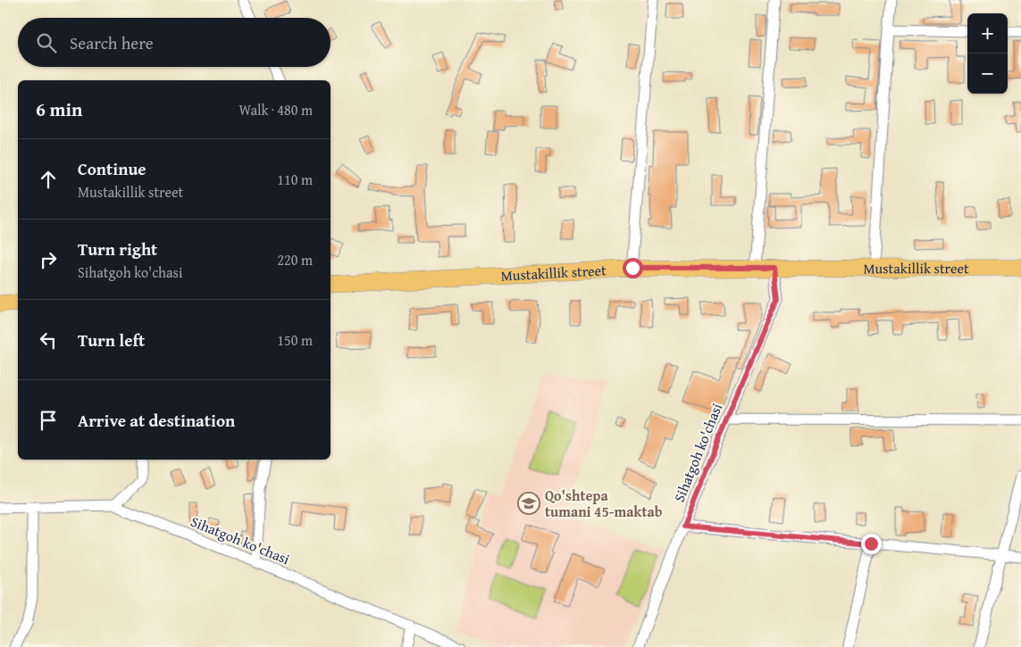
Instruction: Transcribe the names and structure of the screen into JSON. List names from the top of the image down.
{
  "streets": {
    "main road": ["Mustakillik street"],
    "street": ["Sihatgoh ko'chasi"]
  },
  "crossings": [
    ["Mustakillik street", "Sihatgoh ko'chasi"]
  ],
  "places": {
    "school or university": ["Qo'shtepa tumani 45-maktab"]
  },
  "page": {
    "map_buttons": ["+", "−"],
    "search": "Search here",
    "heading": ["6 min", "Walk · 480 m"],
    "list": [
      ["Continue", "Mustakillik street", "110 m"],
      ["Turn right", "Sihatgoh ko'chasi", "220 m"],
      ["Turn left", "150 m"],
      "Arrive at destination"
    ]
  }
}
